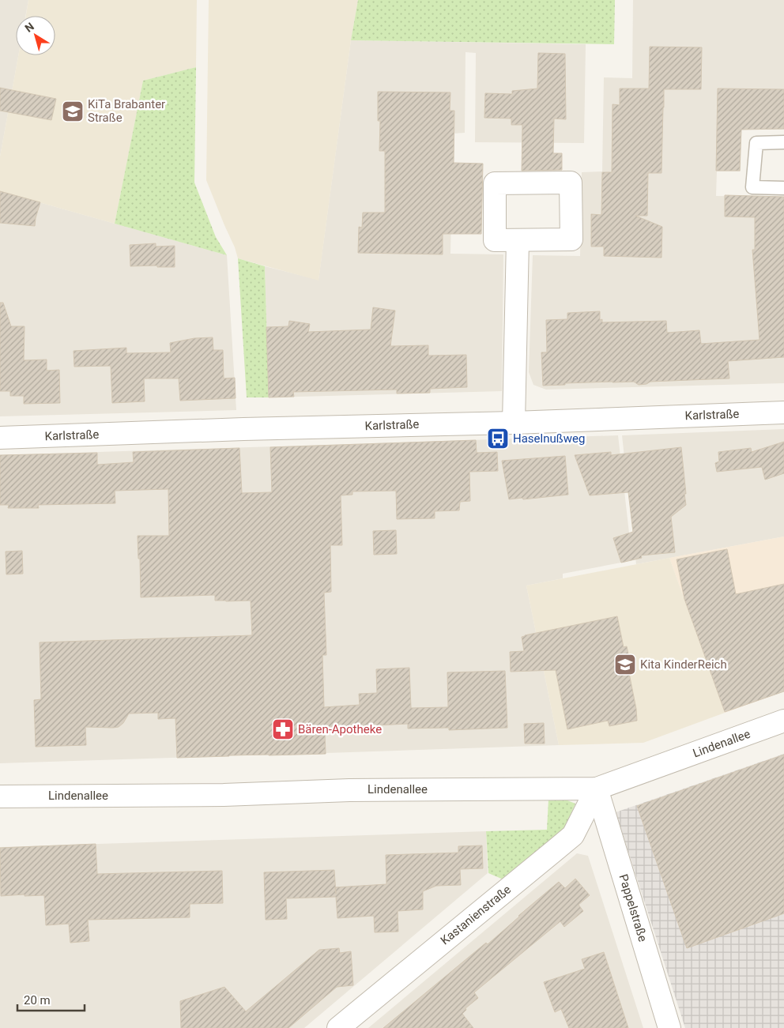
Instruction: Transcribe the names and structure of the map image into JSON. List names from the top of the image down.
{
  "streets": {
    "street": [
      "Karlstraße",
      "Lindenallee",
      "Pappelstraße",
      "Kastanienstraße"
    ]
  },
  "crossings": [
    ["Lindenallee", "Pappelstraße"],
    ["Lindenallee", "Kastanienstraße"],
    ["Pappelstraße", "Kastanienstraße"]
  ],
  "places": {
    "school or university": ["KiTa Brabanter Straße", "Kita KinderReich"],
    "bus stop": ["Haselnußweg"],
    "pharmacy": ["Bären-Apotheke"]
  },
  "scale_bar": "20 m",
  "north": "top left"
}
